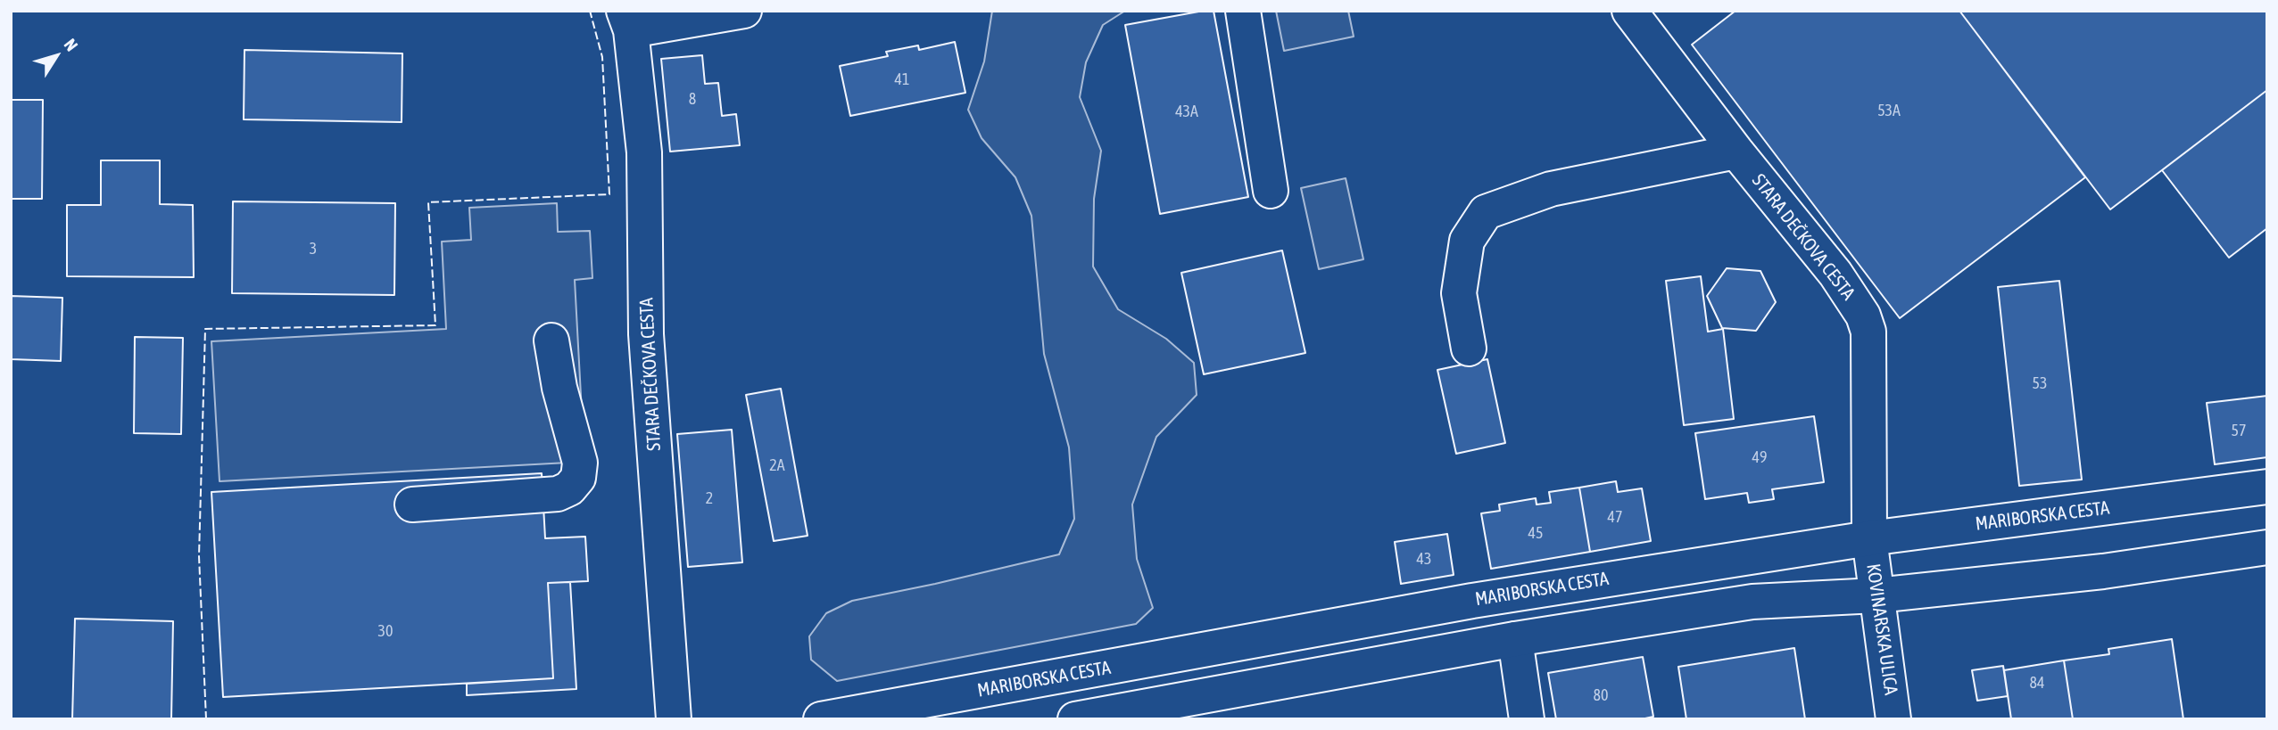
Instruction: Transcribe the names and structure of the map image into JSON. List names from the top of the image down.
{
  "streets": {
    "main road": ["STARA DEČKOVA CESTA", "MARIBORSKA CESTA", "KOVINARSKA ULICA"]
  },
  "crossings": [
    ["STARA DEČKOVA CESTA", "MARIBORSKA CESTA"],
    ["STARA DEČKOVA CESTA", "KOVINARSKA ULICA"],
    ["MARIBORSKA CESTA", "KOVINARSKA ULICA"]
  ],
  "house_numbers": [
    "41",
    "8",
    "53A",
    "43A",
    "3",
    "53",
    "57",
    "49",
    "2A",
    "2",
    "47",
    "45",
    "43",
    "30",
    "84",
    "80"
  ],
  "north": "top right"
}
